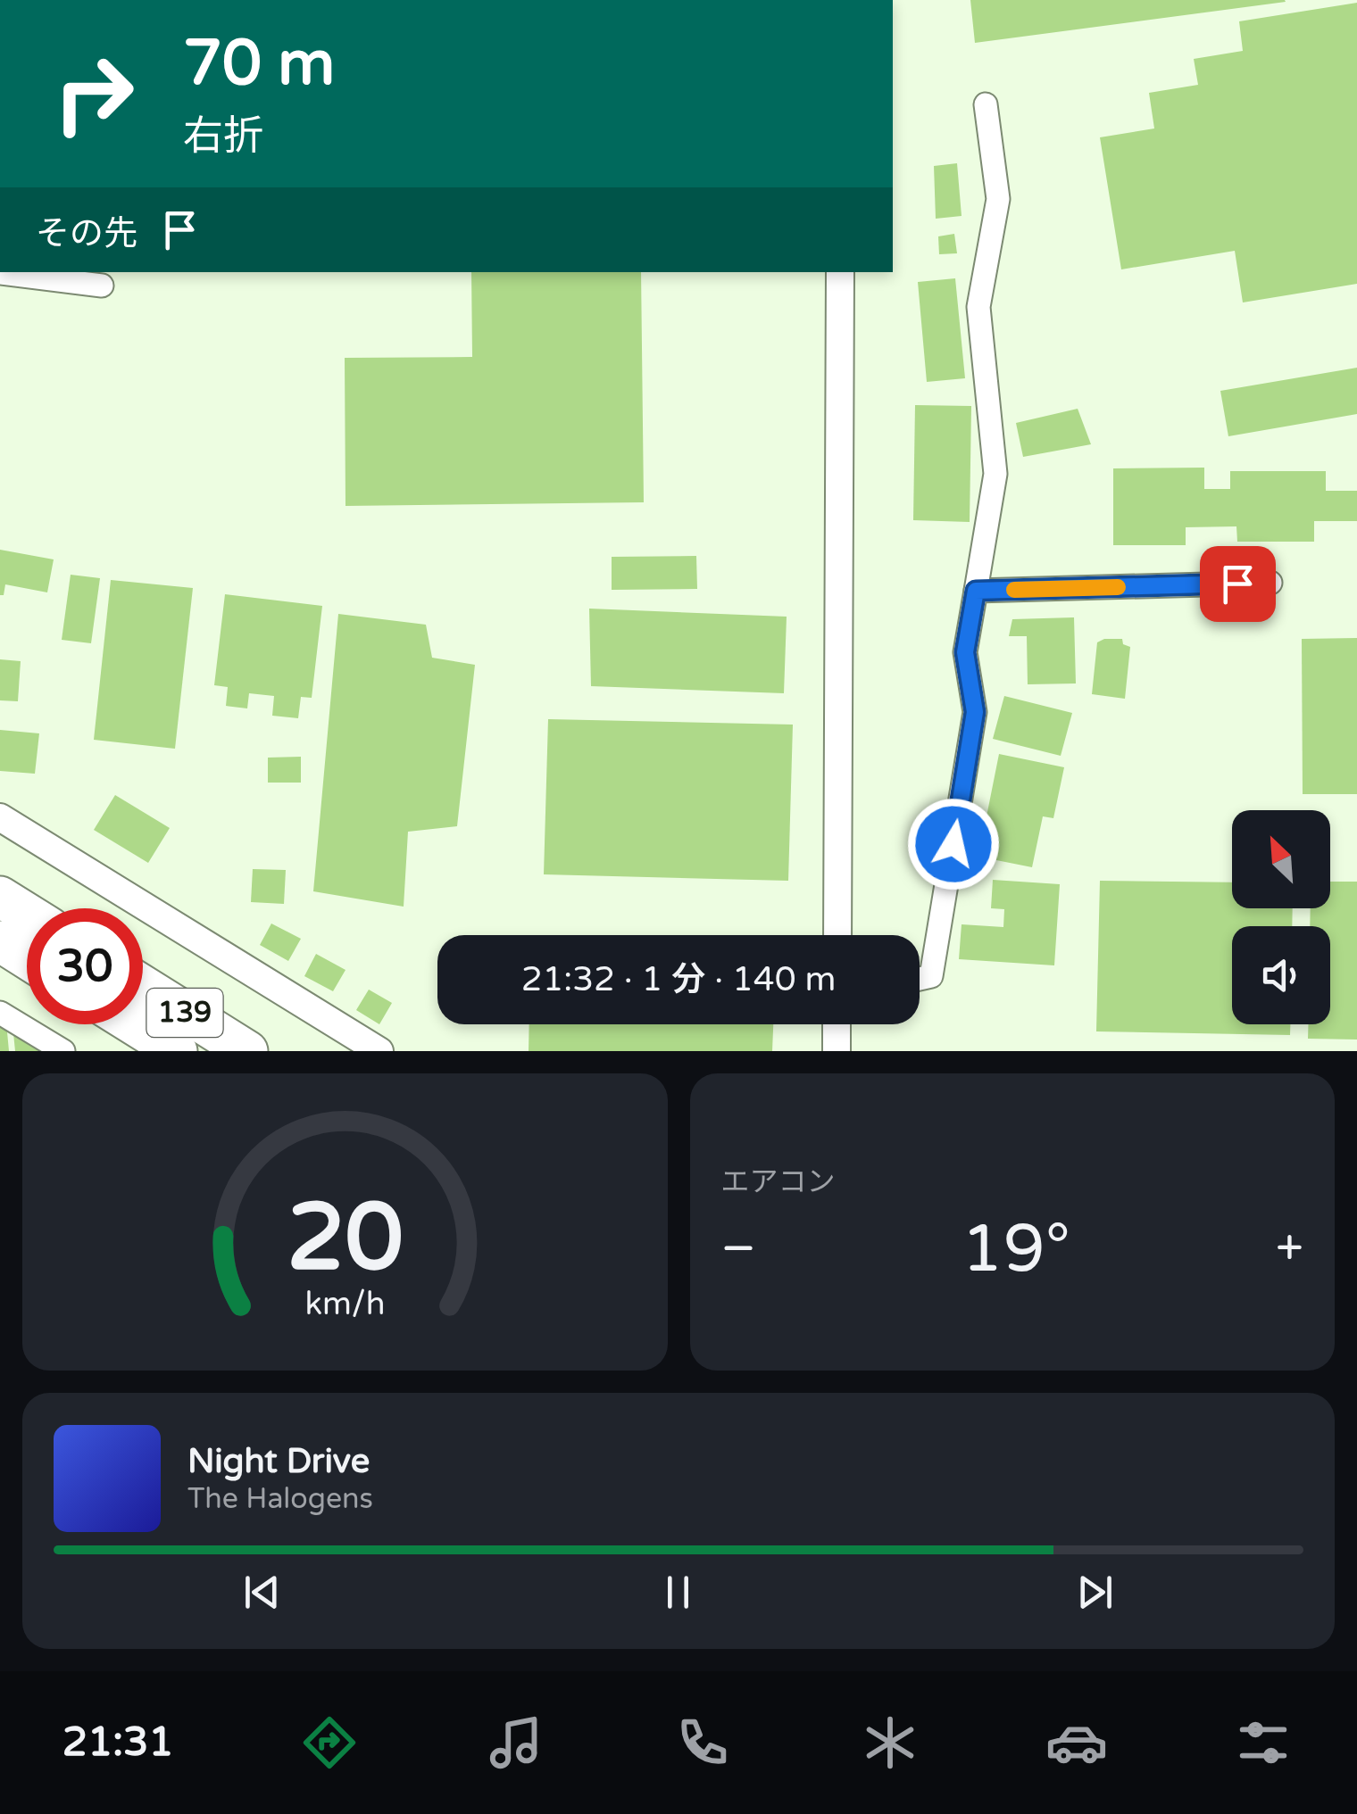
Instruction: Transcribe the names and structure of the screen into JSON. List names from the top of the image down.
{
  "streets": {
    "highway": ["139"]
  },
  "north": "top left",
  "page": {
    "turn": ["70 m", "右折"],
    "then": "その先",
    "limit": "30",
    "trip": "21:32 · 1 分 · 140 m",
    "tile": "エアコン",
    "heat": ["−", "19°", "+"],
    "song": ["Night Drive", "The Halogens"],
    "tabs": "21:31",
    "gauge": ["20", "km/h"]
  }
}
